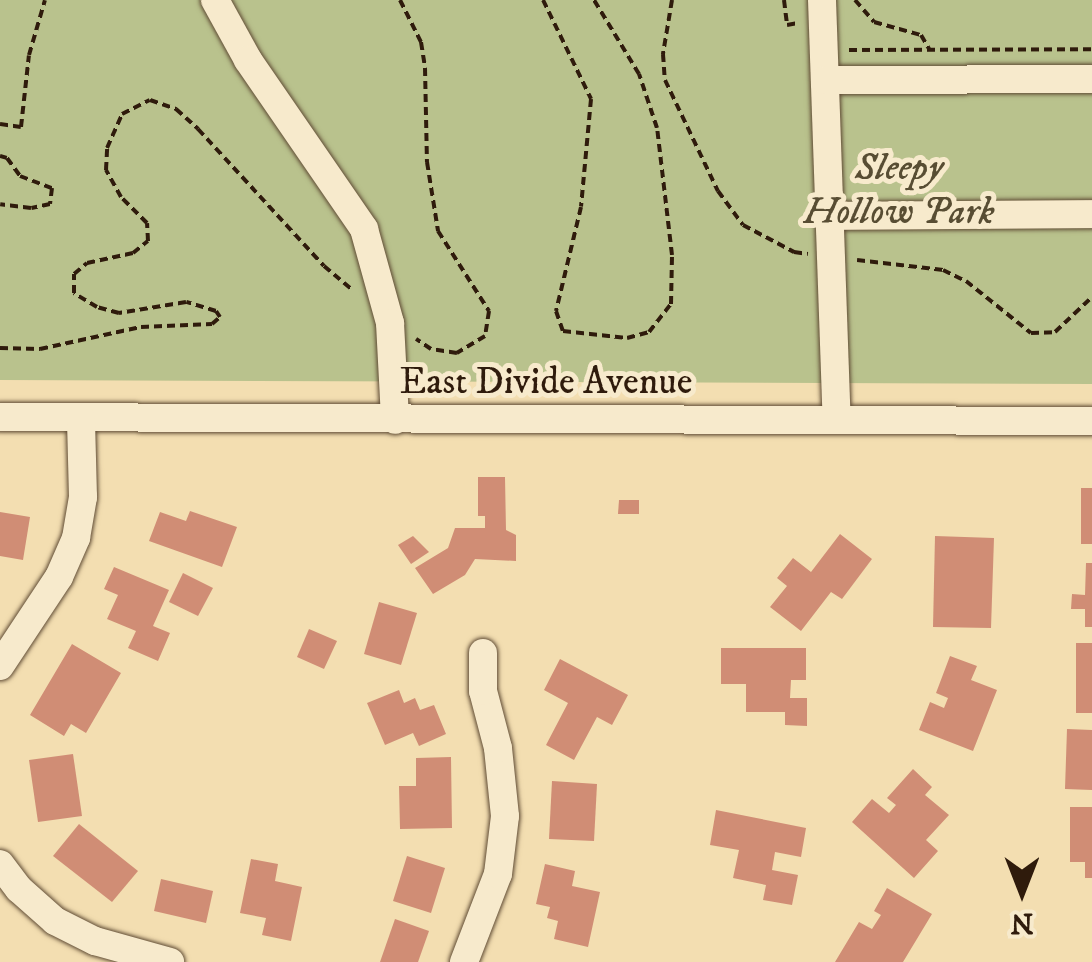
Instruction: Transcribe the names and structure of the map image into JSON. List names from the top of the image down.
{
  "streets": {
    "street": ["East Divide Avenue"]
  },
  "parks": ["Sleepy Hollow Park"],
  "north": "bottom"
}
